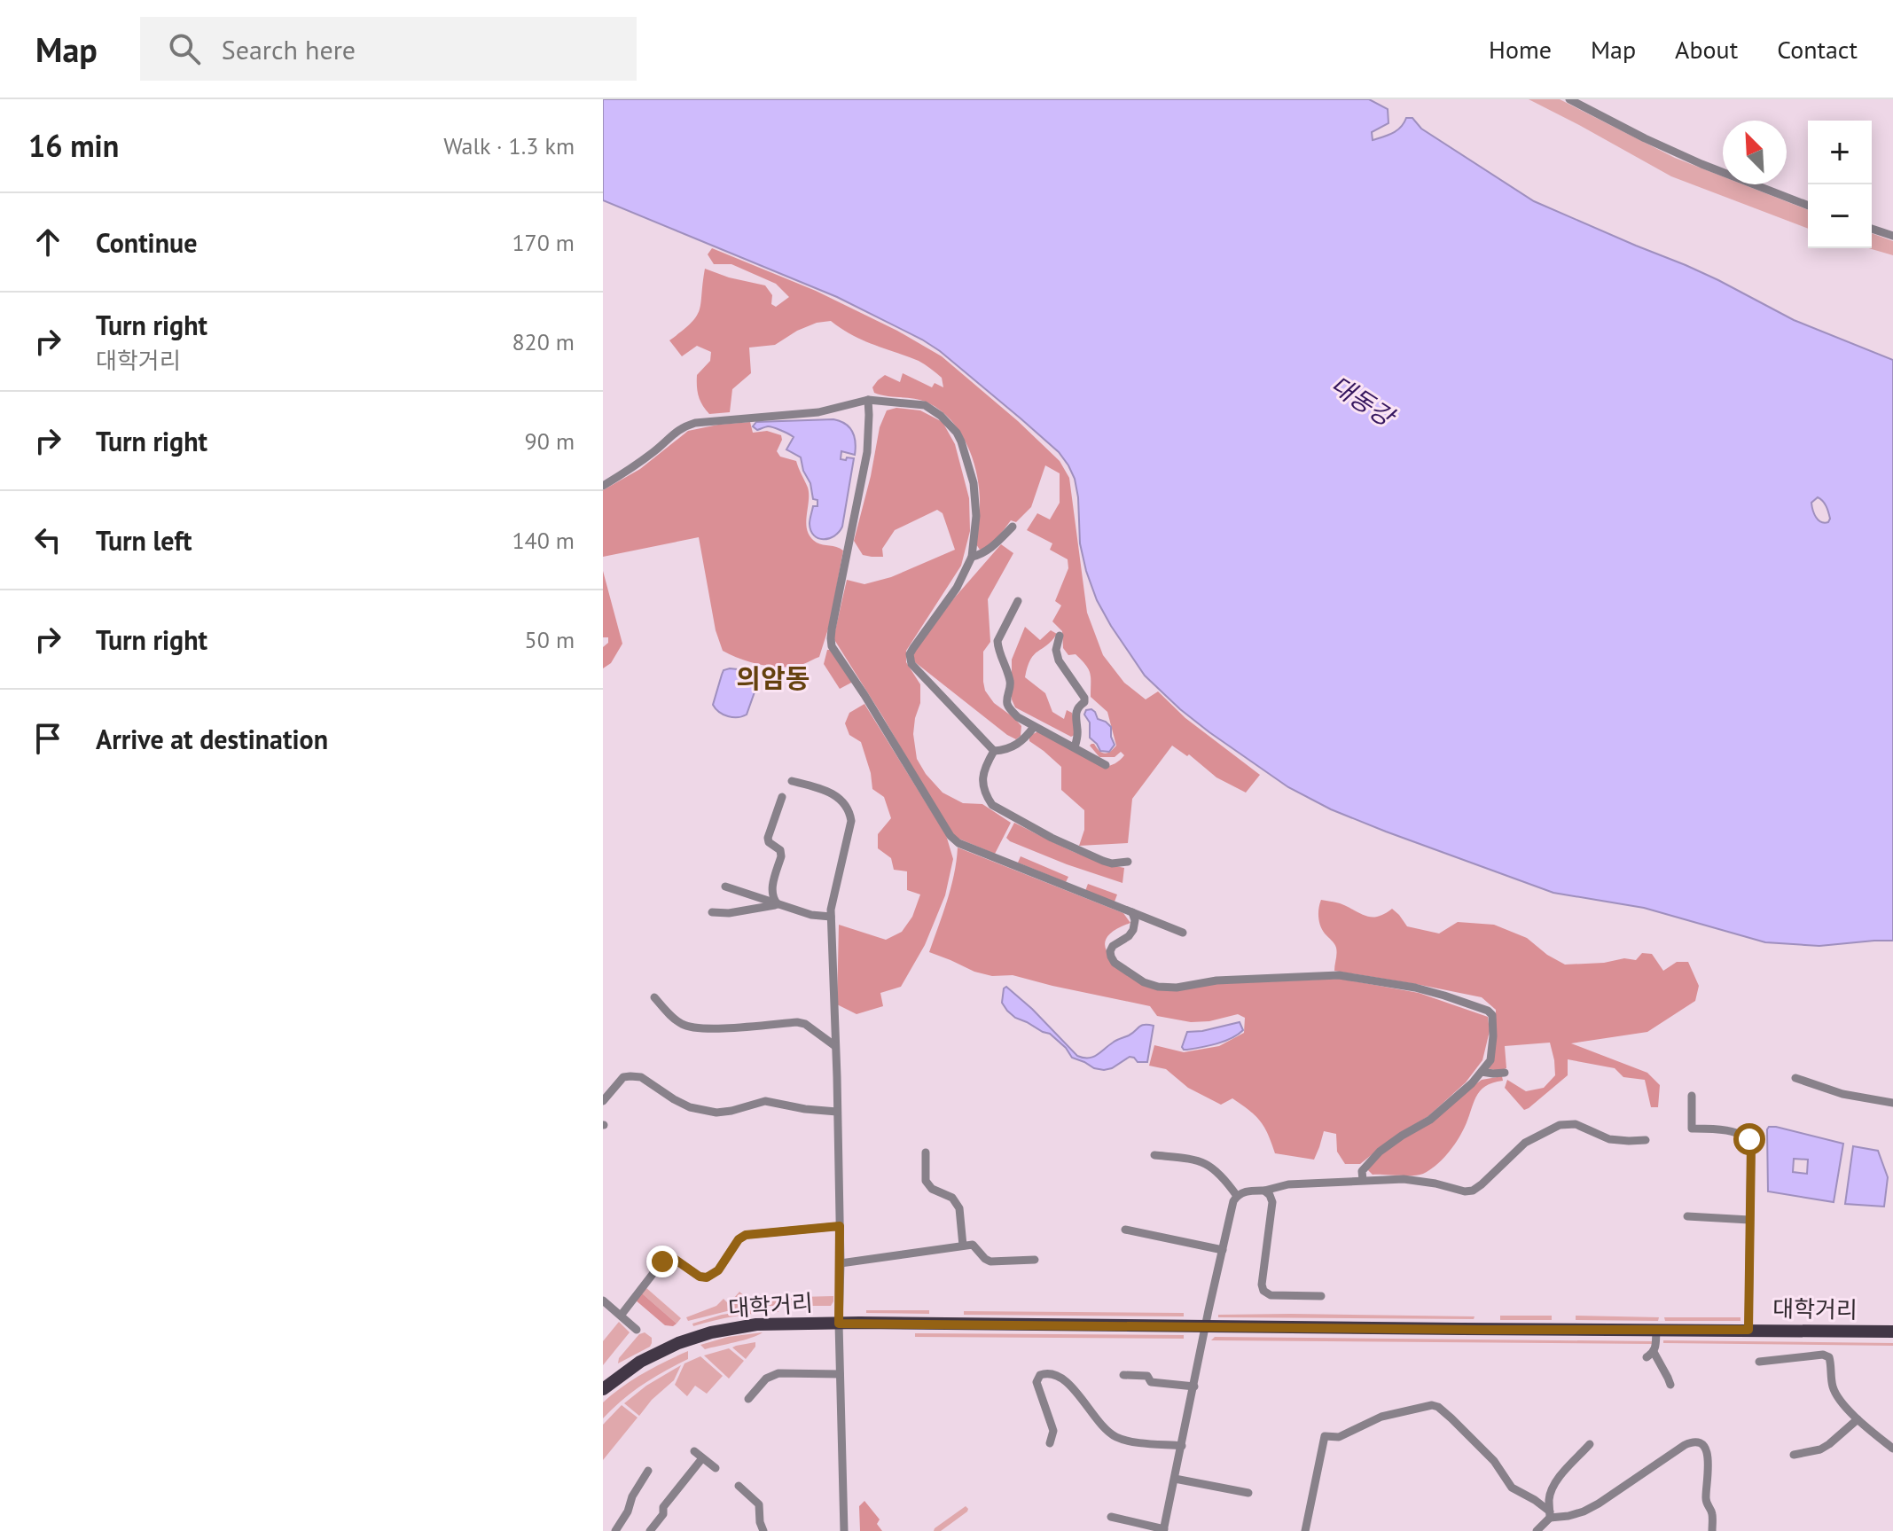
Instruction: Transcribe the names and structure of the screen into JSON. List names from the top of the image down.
{
  "streets": {
    "main road": ["대학거리"]
  },
  "districts": ["의암동"],
  "water": ["대동강"],
  "north": "top left",
  "page": {
    "header": "Map",
    "search": "Search here",
    "nav": [
      "Home",
      "Map",
      "About",
      "Contact"
    ],
    "heading": ["16 min", "Walk · 1.3 km"],
    "map_buttons": ["+", "−"],
    "list": [
      ["Continue", "170 m"],
      ["Turn right", "대학거리", "820 m"],
      ["Turn right", "90 m"],
      ["Turn left", "140 m"],
      ["Turn right", "50 m"],
      "Arrive at destination"
    ]
  }
}
